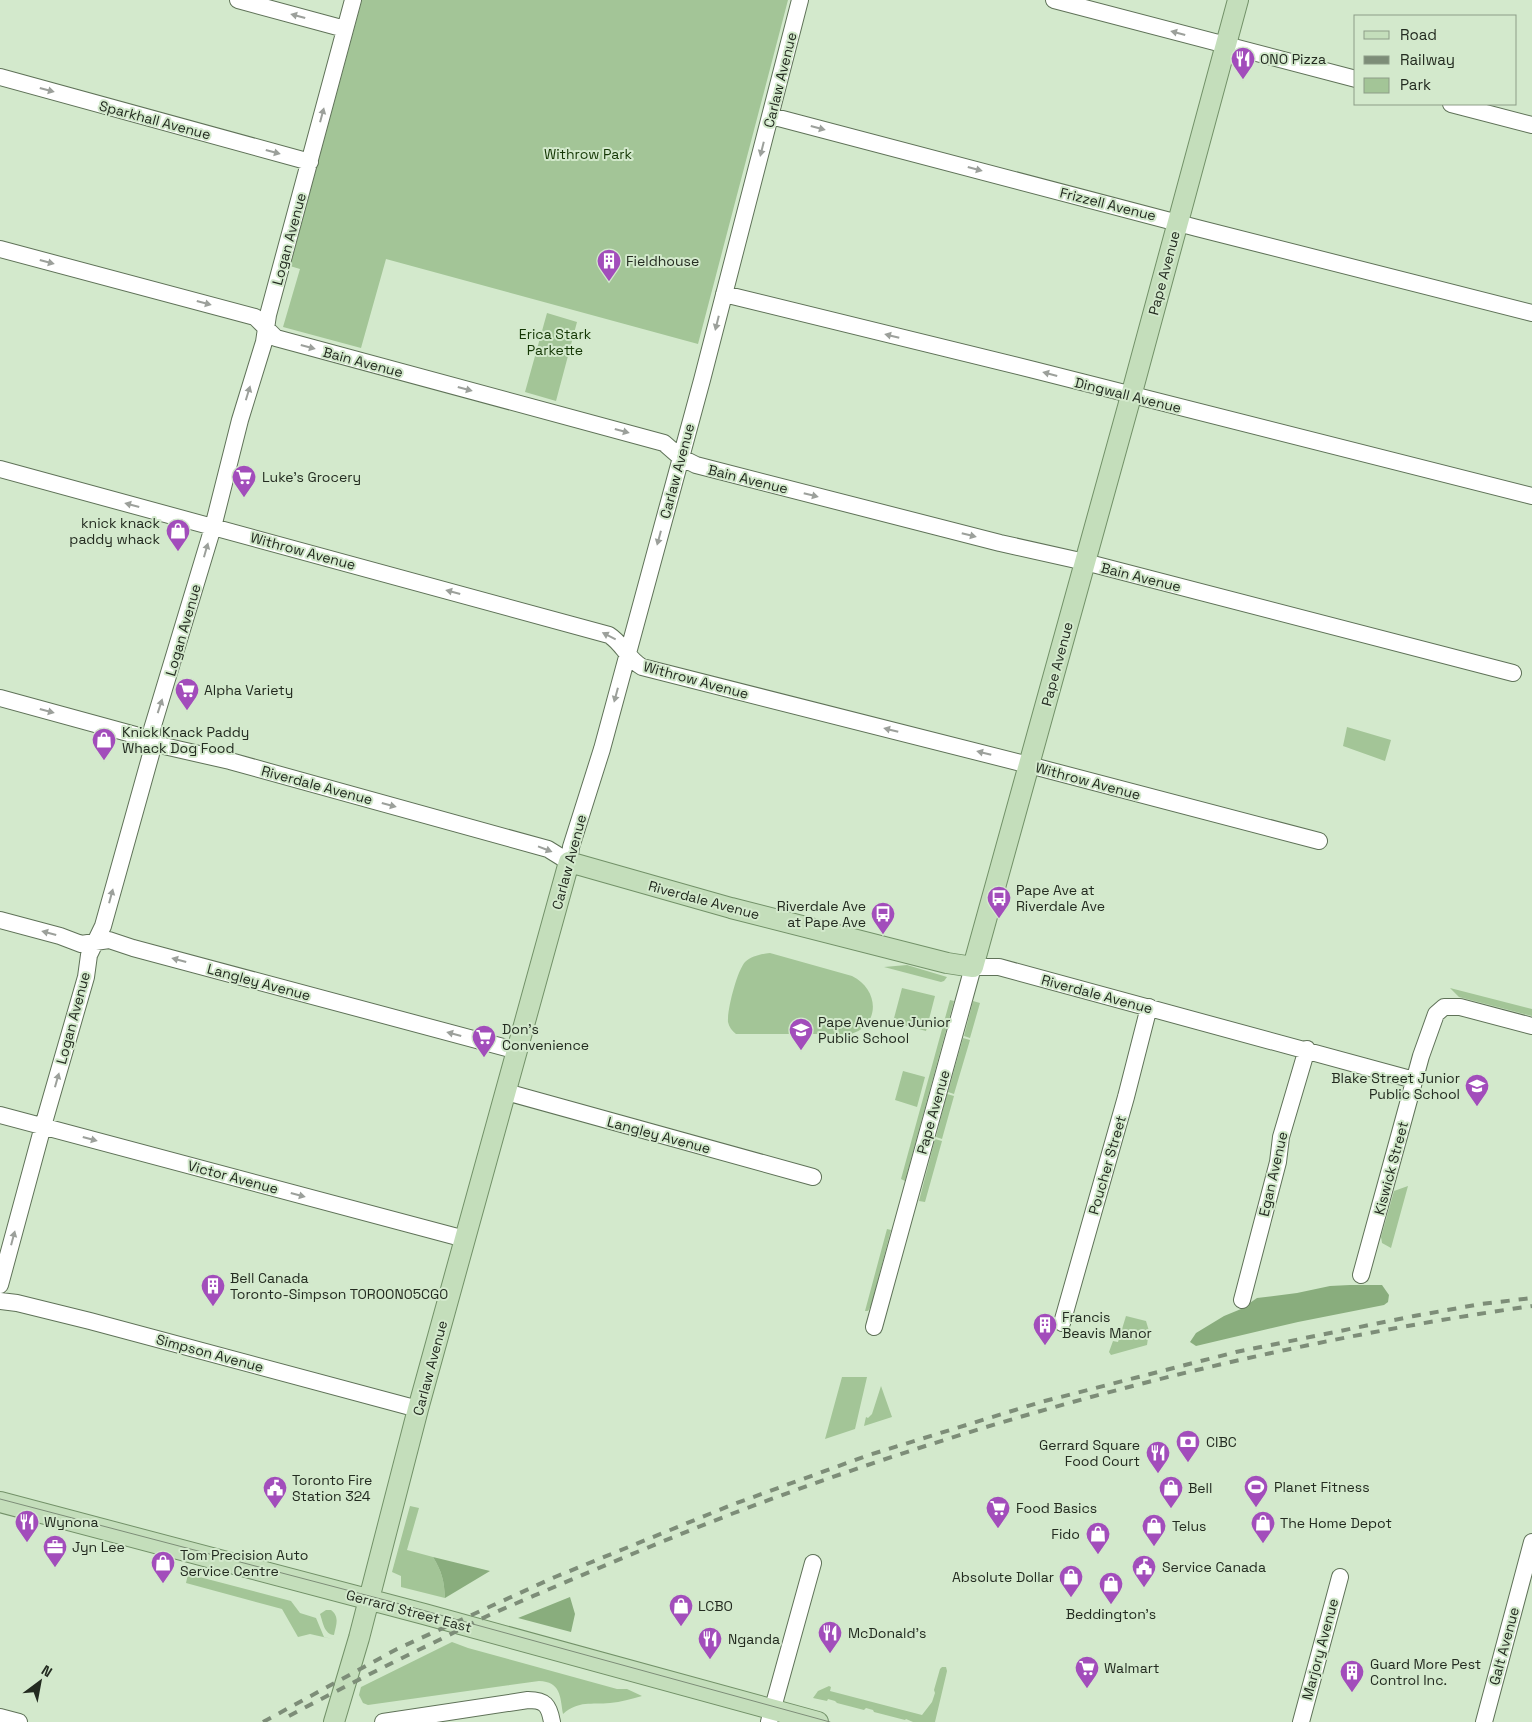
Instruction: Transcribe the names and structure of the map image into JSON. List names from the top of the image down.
{
  "streets": {
    "main road": [
      "Carlaw Avenue",
      "Pape Avenue",
      "Riverdale Avenue",
      "Gerrard Street East"
    ],
    "street": [
      "Sparkhall Avenue",
      "Frizzell Avenue",
      "Logan Avenue",
      "Bain Avenue",
      "Dingwall Avenue",
      "Withrow Avenue",
      "Langley Avenue",
      "Poucher Street",
      "Kiswick Street",
      "Egan Avenue",
      "Victor Avenue",
      "Simpson Avenue",
      "Galt Avenue",
      "Marjory Avenue"
    ]
  },
  "crossings": [
    ["Carlaw Avenue", "Frizzell Avenue"],
    ["Carlaw Avenue", "Bain Avenue"],
    ["Carlaw Avenue", "Dingwall Avenue"],
    ["Carlaw Avenue", "Withrow Avenue"],
    ["Carlaw Avenue", "Riverdale Avenue"],
    ["Carlaw Avenue", "Langley Avenue"],
    ["Carlaw Avenue", "Victor Avenue"],
    ["Carlaw Avenue", "Simpson Avenue"],
    ["Carlaw Avenue", "Gerrard Street East"],
    ["Sparkhall Avenue", "Logan Avenue"],
    ["Frizzell Avenue", "Pape Avenue"],
    ["Logan Avenue", "Bain Avenue"],
    ["Logan Avenue", "Withrow Avenue"],
    ["Logan Avenue", "Riverdale Avenue"],
    ["Logan Avenue", "Langley Avenue"],
    ["Logan Avenue", "Victor Avenue"],
    ["Pape Avenue", "Bain Avenue"],
    ["Pape Avenue", "Dingwall Avenue"],
    ["Pape Avenue", "Withrow Avenue"],
    ["Pape Avenue", "Riverdale Avenue"],
    ["Riverdale Avenue", "Poucher Street"],
    ["Riverdale Avenue", "Kiswick Street"],
    ["Riverdale Avenue", "Egan Avenue"]
  ],
  "one_way": [
    "Carlaw Avenue",
    "Frizzell Avenue",
    "Logan Avenue",
    "Bain Avenue",
    "Dingwall Avenue",
    "Withrow Avenue",
    "Riverdale Avenue",
    "Langley Avenue",
    "Victor Avenue"
  ],
  "parks": ["Withrow Park", "Erica Stark Parkette"],
  "places": {
    "restaurant": [
      "ONO Pizza",
      "Gerrard Square Food Court",
      "Wynona",
      "McDonald's",
      "Nganda"
    ],
    "building": [
      "Fieldhouse",
      "Bell Canada Toronto-Simpson TOROON05CG0",
      "Francis Beavis Manor",
      "Guard More Pest Control Inc."
    ],
    "supermarket": [
      "Luke's Grocery",
      "Alpha Variety",
      "Don's Convenience",
      "Food Basics",
      "Walmart"
    ],
    "shop": [
      "knick knack paddy whack",
      "Knick Knack Paddy Whack Dog Food",
      "Bell",
      "The Home Depot",
      "Telus",
      "Fido",
      "Tom Precision Auto Service Centre",
      "Absolute Dollar",
      "Beddington's",
      "LCBO"
    ],
    "bus stop": ["Pape Ave at Riverdale Ave", "Riverdale Ave at Pape Ave"],
    "school or university": ["Pape Avenue Junior Public School", "Blake Street Junior Public School"],
    "bank": ["CIBC"],
    "sports": ["Planet Fitness"],
    "public building": ["Toronto Fire Station 324", "Service Canada"],
    "office": ["Jyn Lee"]
  },
  "legend": ["Road", "Railway", "Park"],
  "north": "top right"
}
